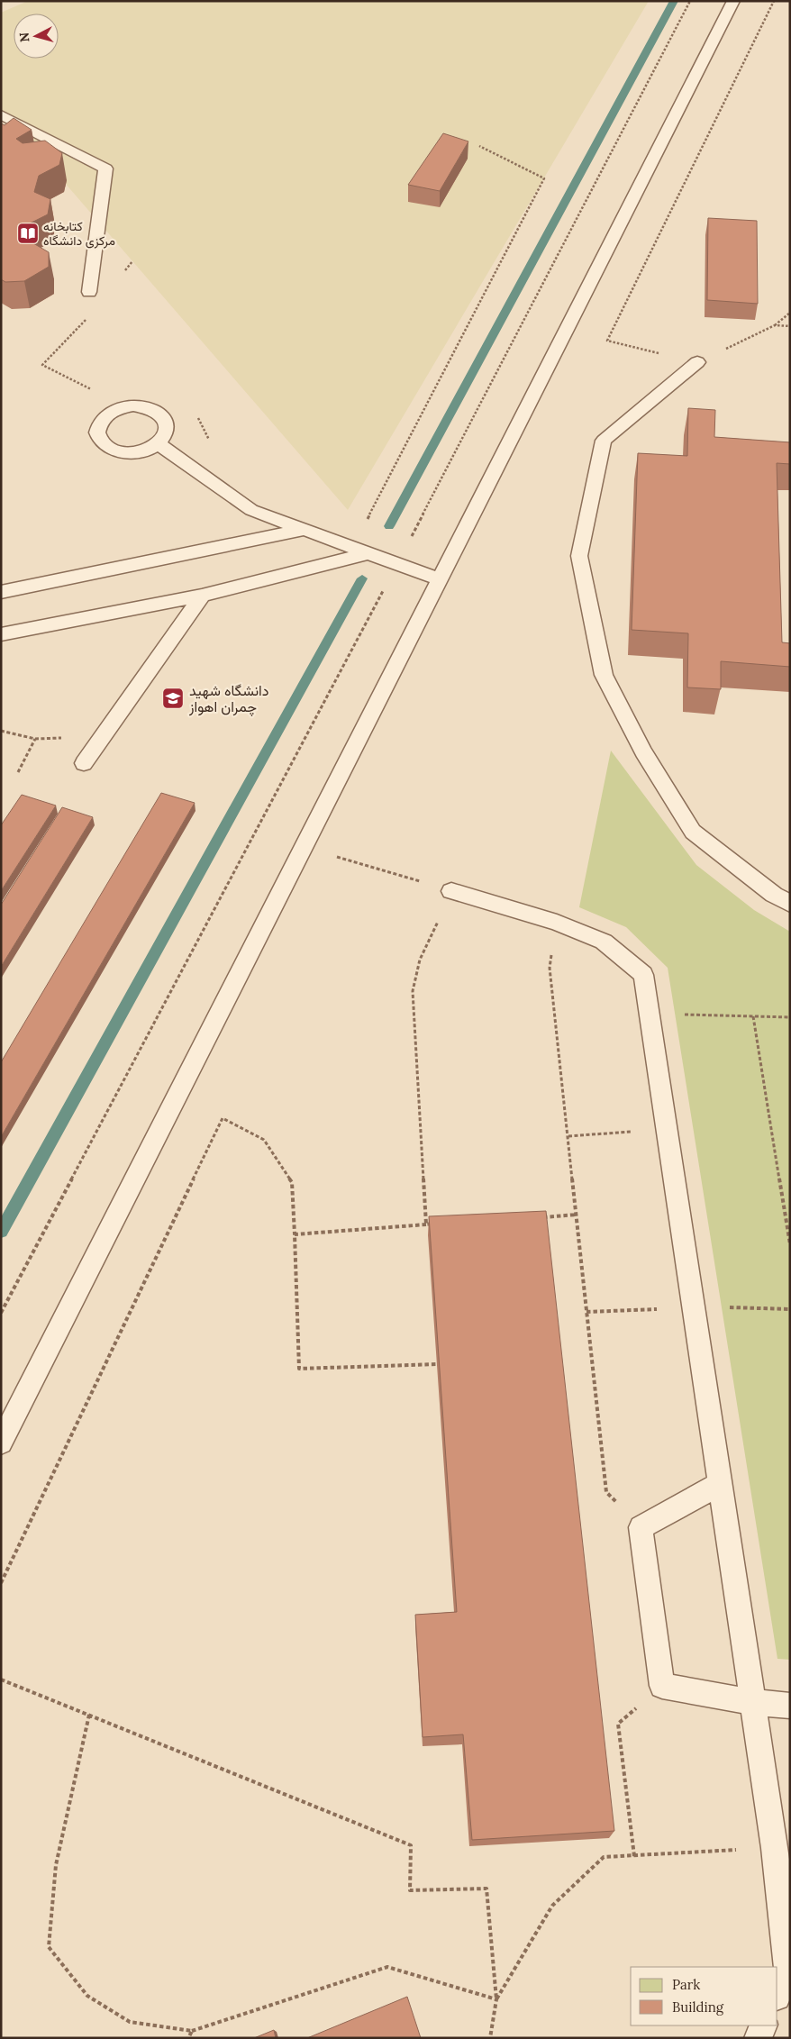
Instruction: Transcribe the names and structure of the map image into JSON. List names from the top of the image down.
{
  "places": {
    "library": ["کتابخانه مرکزی دانشگاه"],
    "school or university": ["دانشگاه شهید چمران اهواز"]
  },
  "legend": ["Park", "Building"],
  "north": "left"
}
